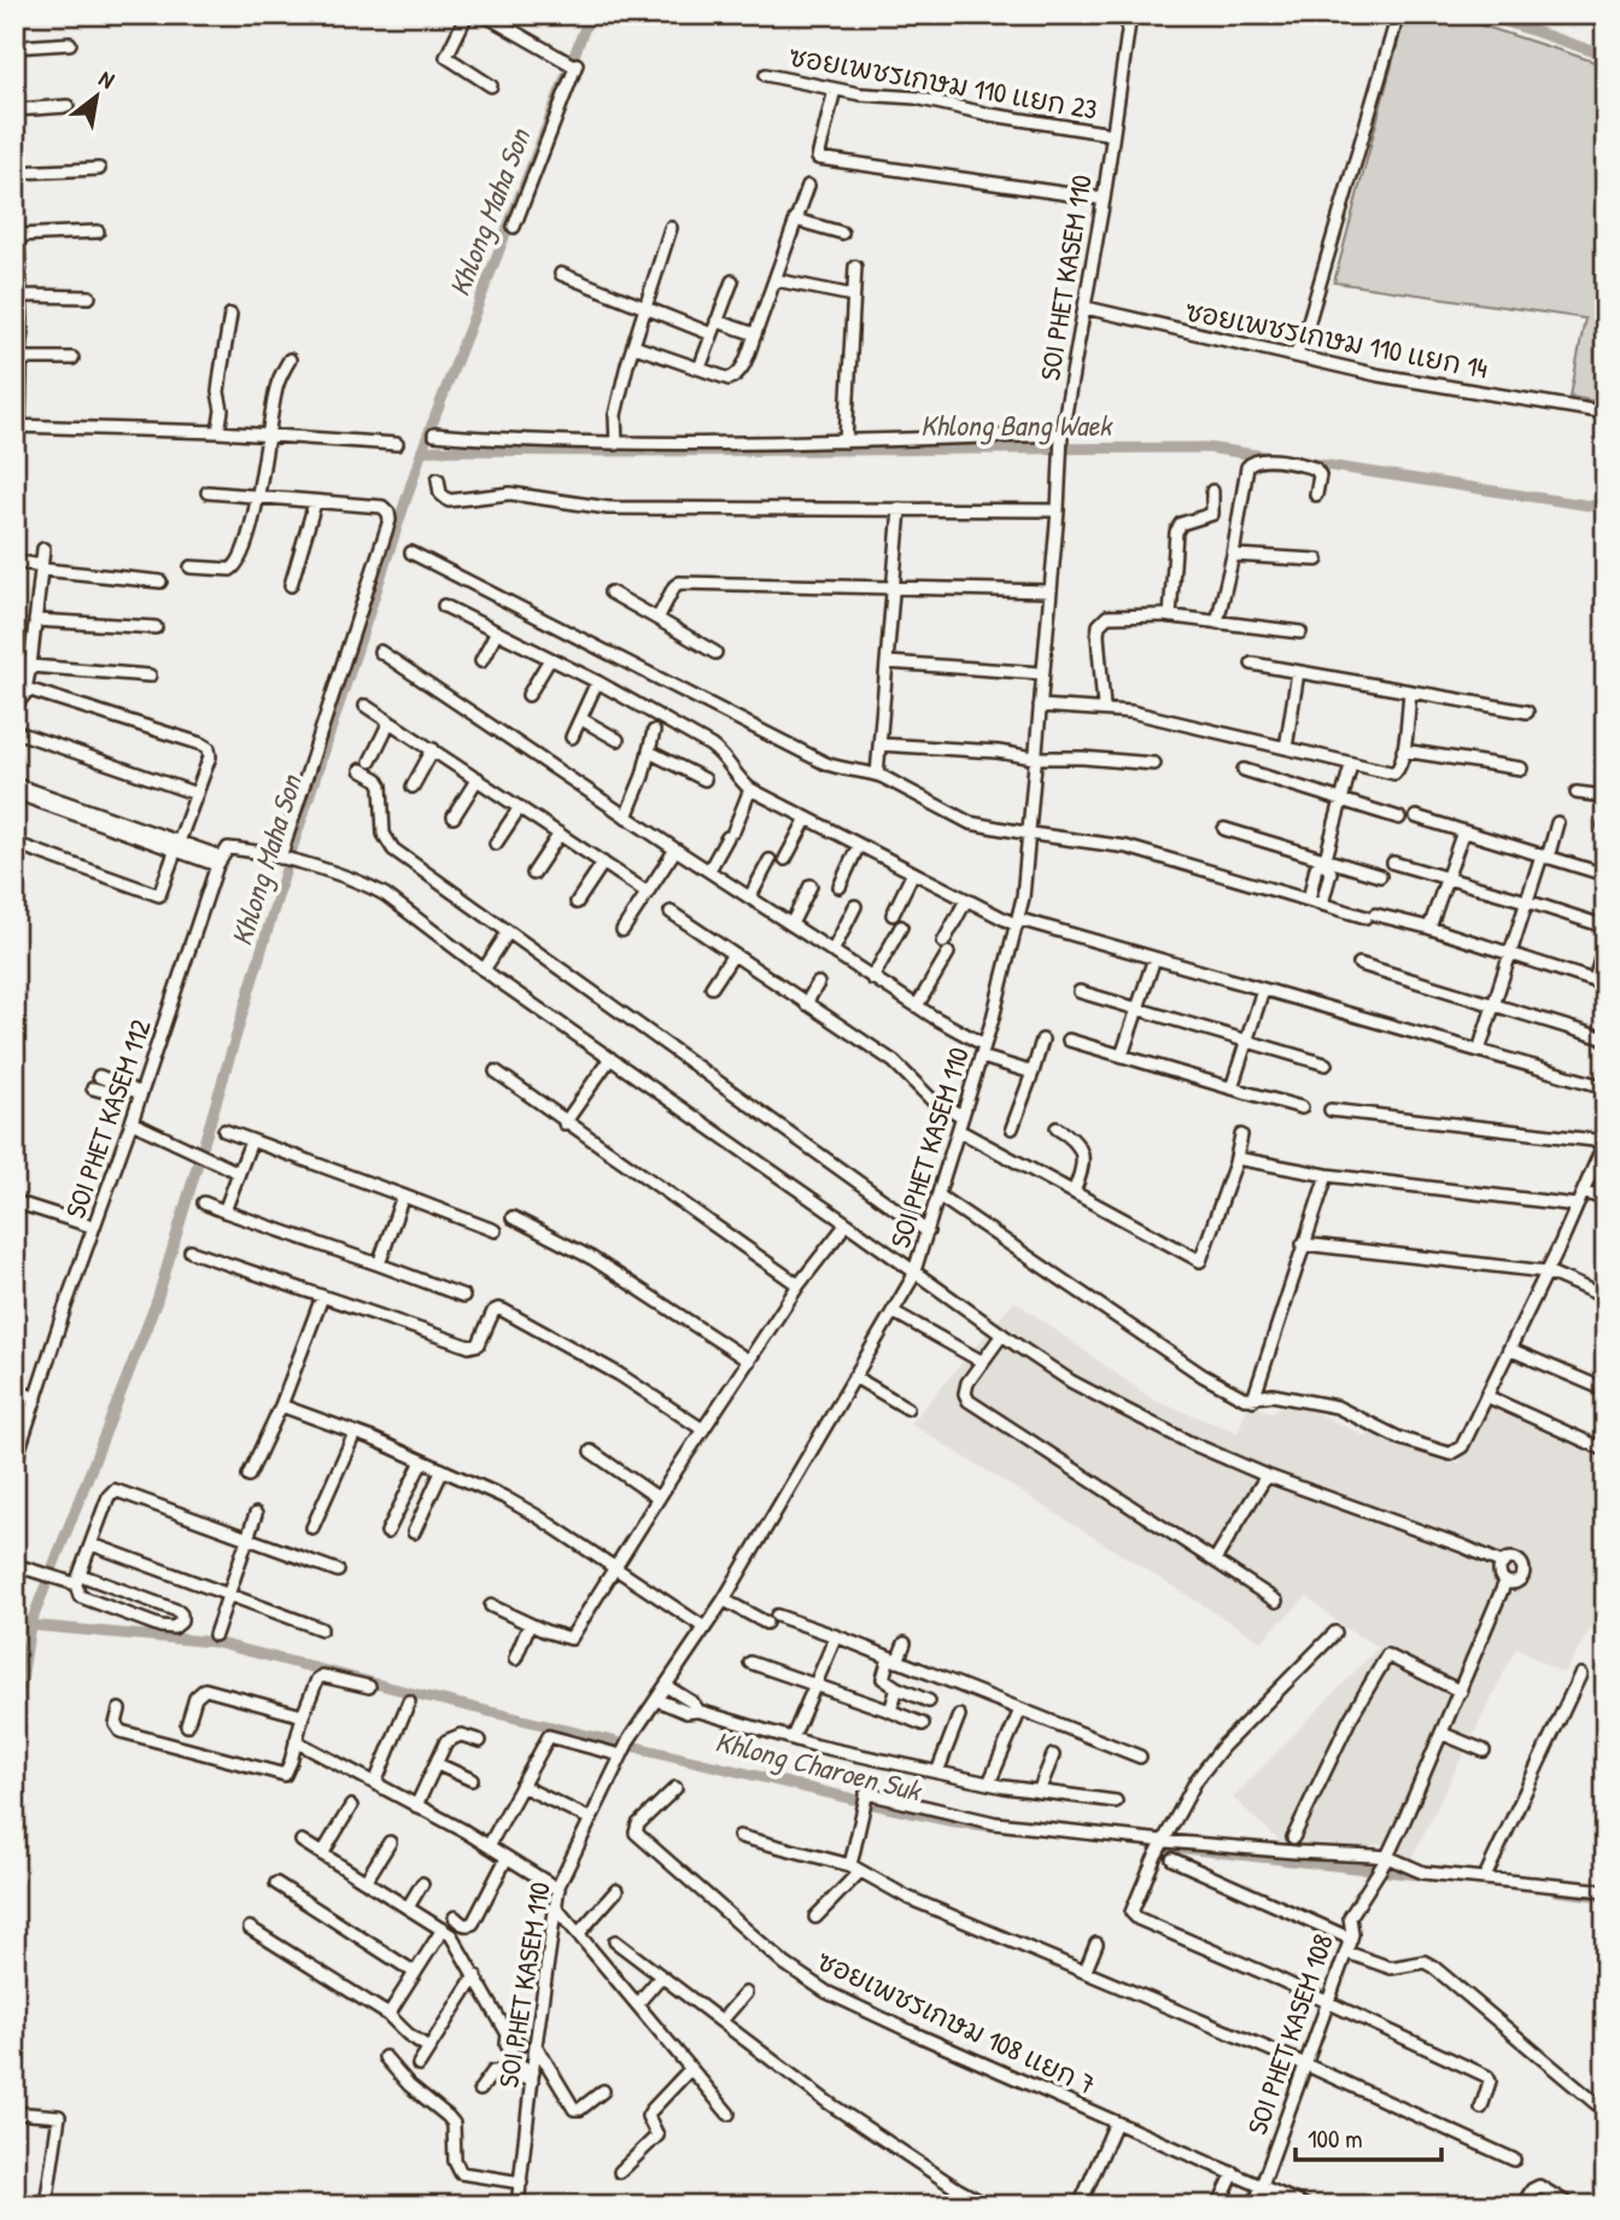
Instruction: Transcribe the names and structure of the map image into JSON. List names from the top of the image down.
{
  "streets": {
    "street": [
      "ซอยเพชรเกษม 110 แยก 23",
      "SOI PHET KASEM 110",
      "ซอยเพชรเกษม 110 แยก 14",
      "SOI PHET KASEM 112",
      "ซอยเพชรเกษม 108 แยก 7",
      "SOI PHET KASEM 108"
    ]
  },
  "crossings": [
    ["ซอยเพชรเกษม 110 แยก 23", "SOI PHET KASEM 110"],
    ["SOI PHET KASEM 110", "ซอยเพชรเกษม 110 แยก 14"]
  ],
  "water": ["Khlong Maha Son", "Khlong Bang Waek", "Khlong Charoen Suk"],
  "scale_bar": "100 m",
  "north": "top right"
}
